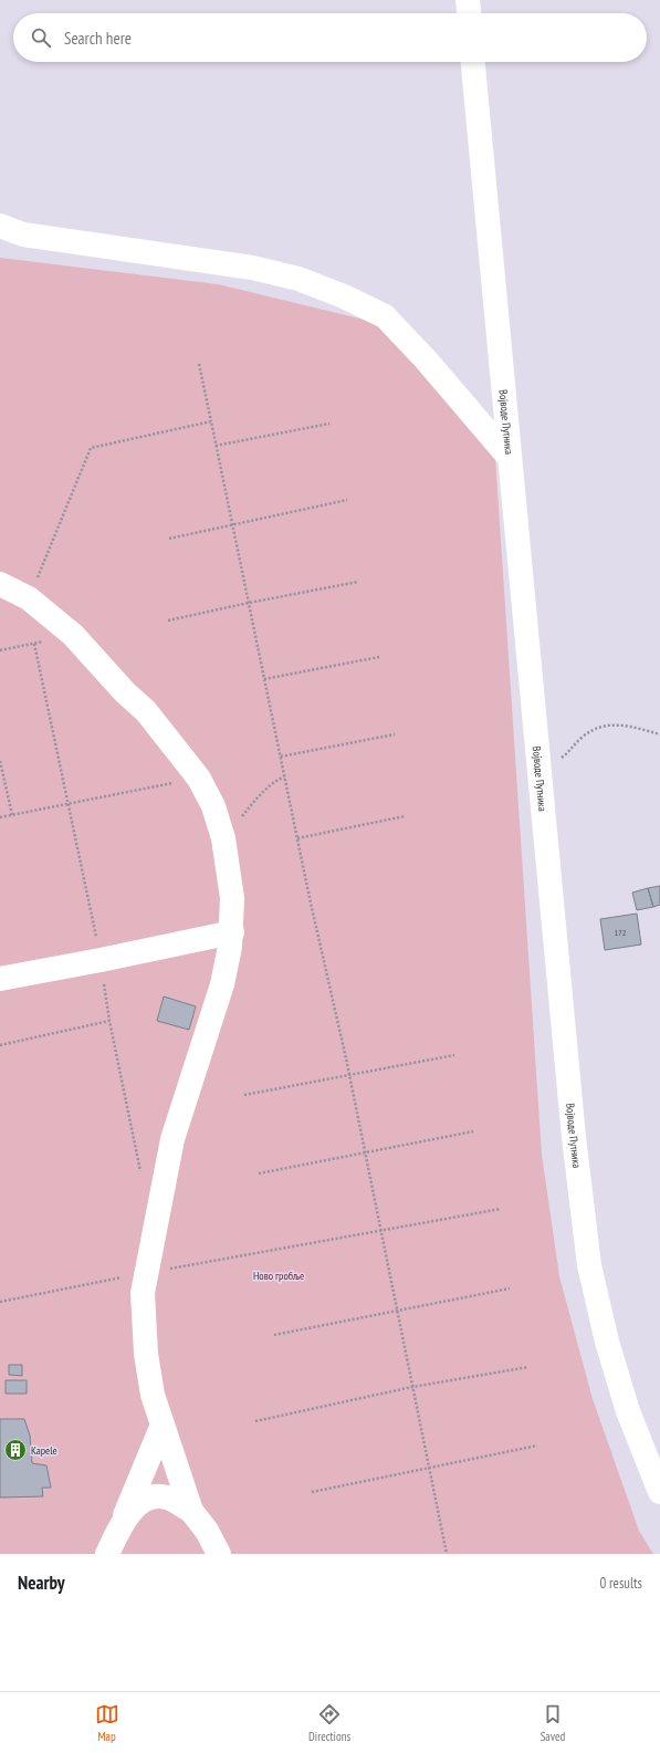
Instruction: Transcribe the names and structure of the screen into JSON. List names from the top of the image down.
{
  "streets": {
    "street": ["Војводе Путника"]
  },
  "parks": ["Ново гробље"],
  "places": {
    "building": ["Kapele"]
  },
  "house_numbers": ["172"],
  "page": {
    "search": "Search here",
    "heading": ["Nearby", "0 results"],
    "nav": ["Map", "Directions", "Saved"]
  }
}
